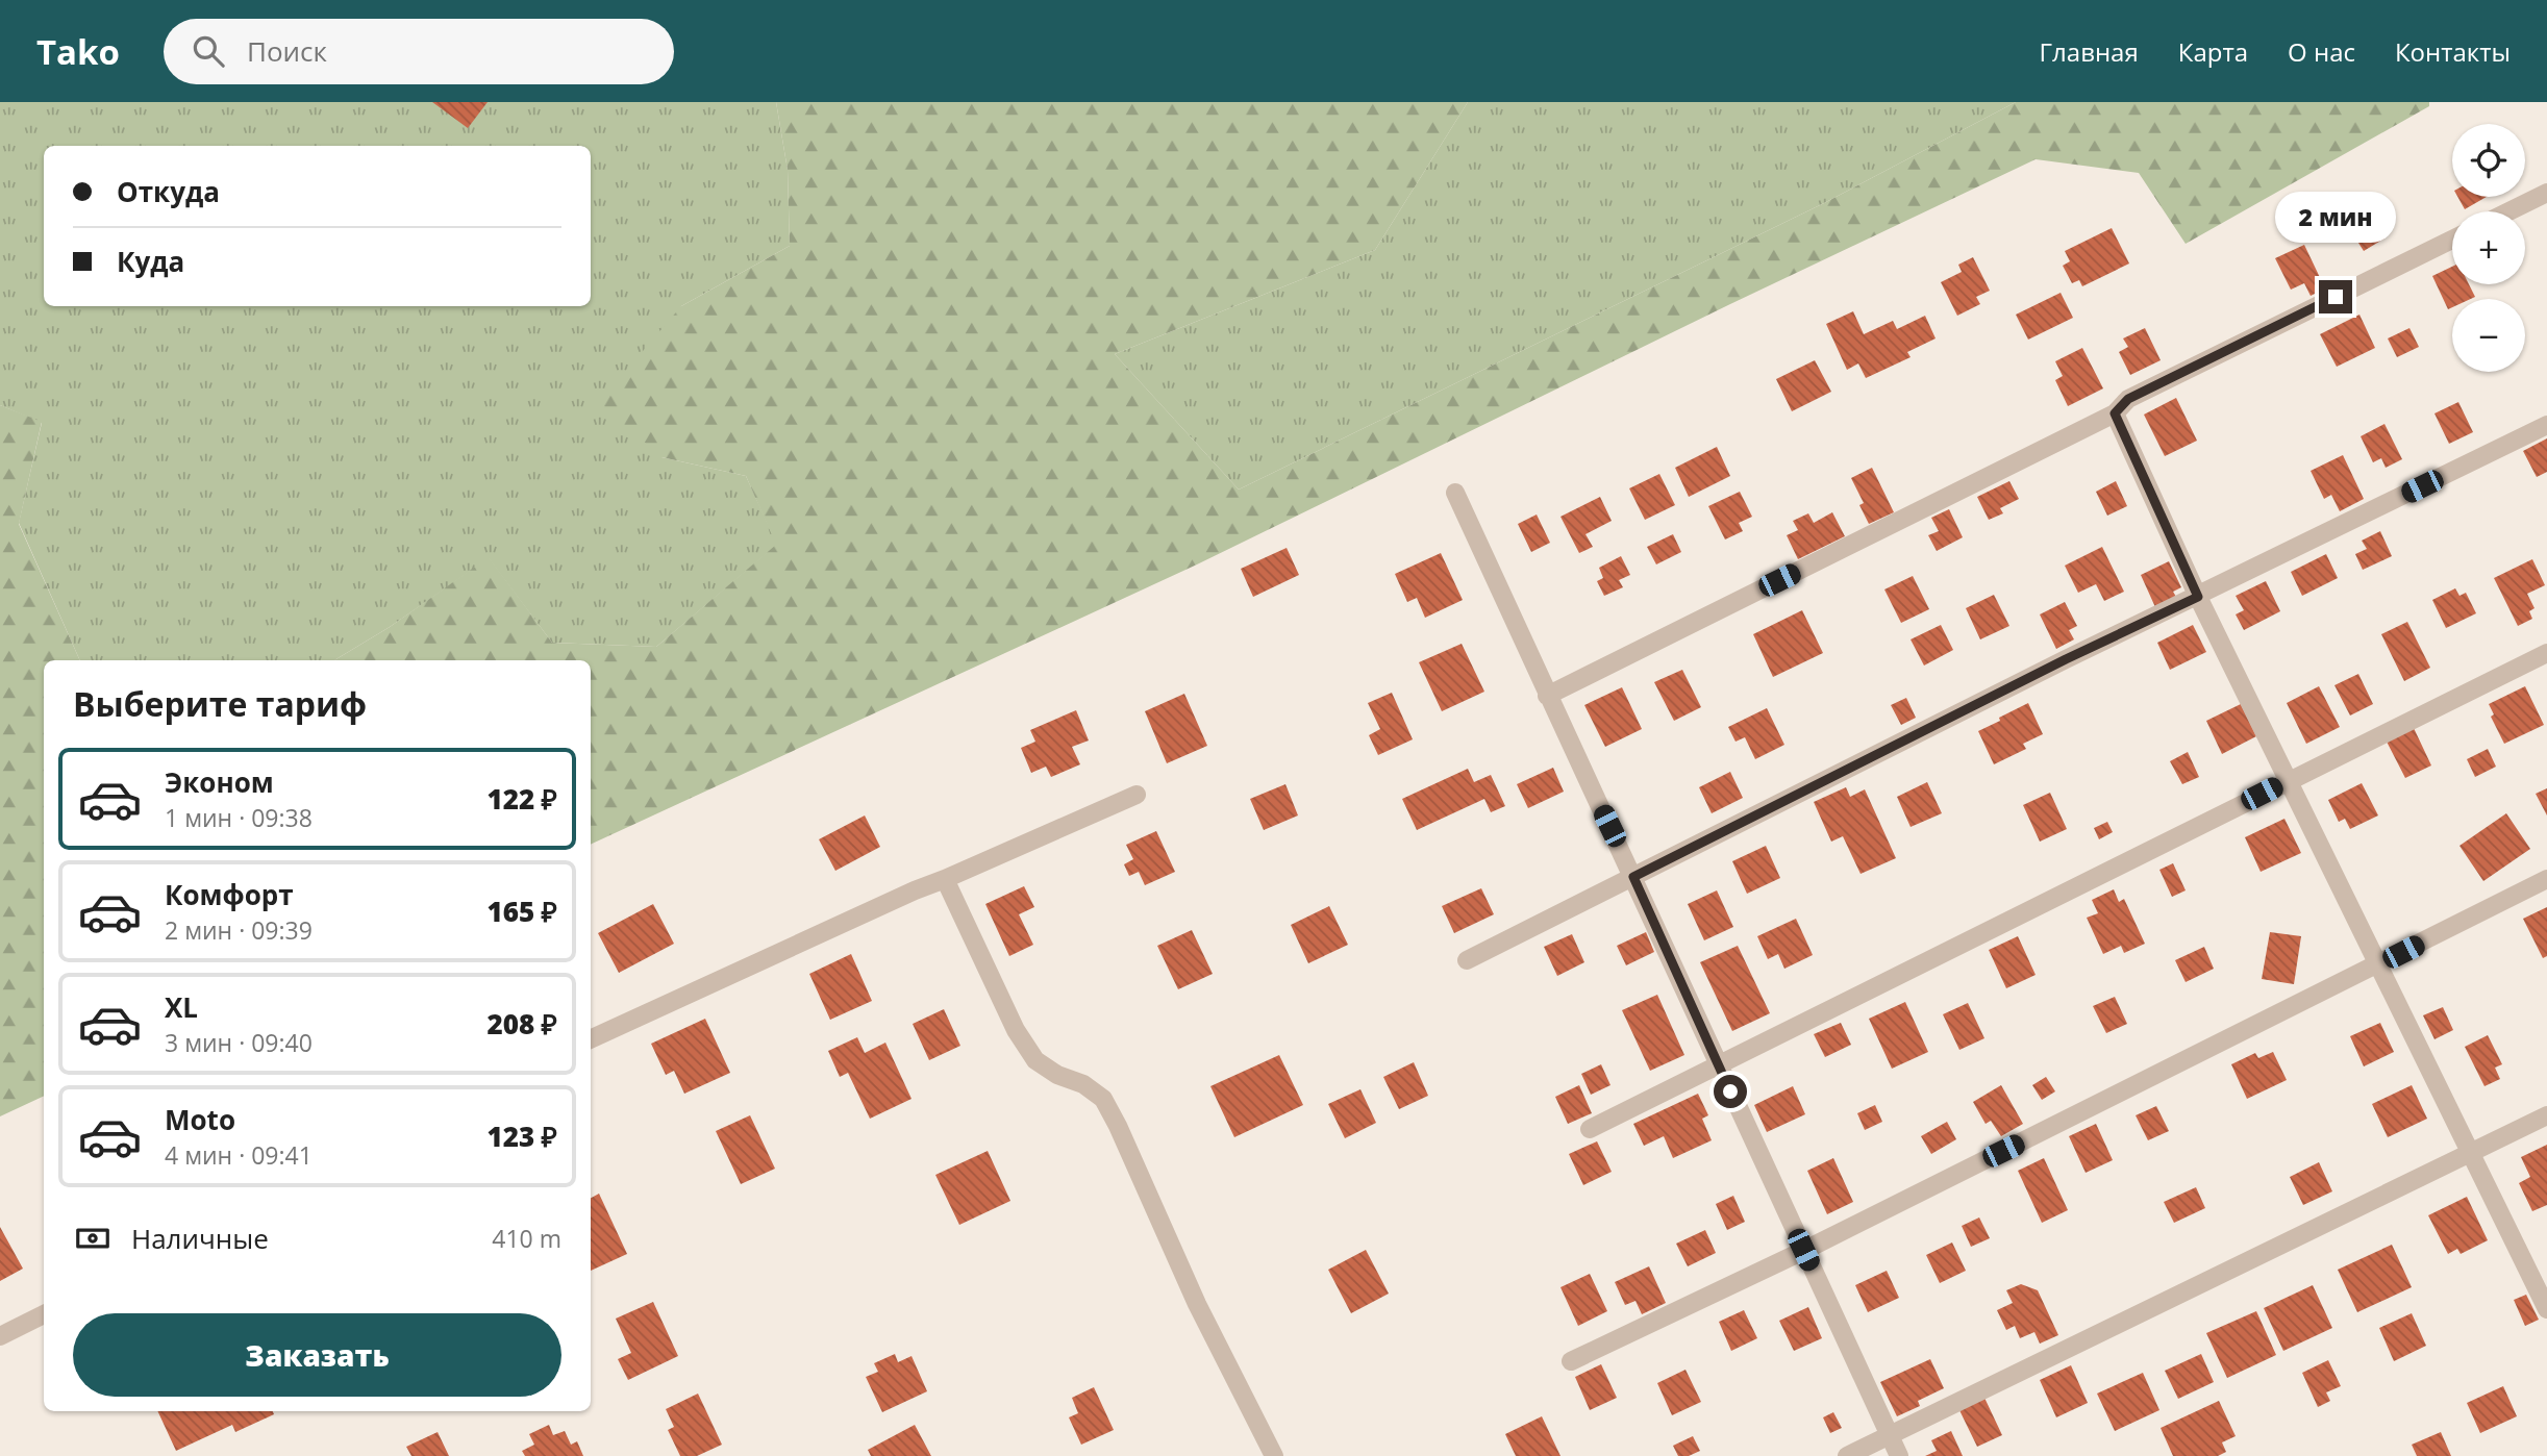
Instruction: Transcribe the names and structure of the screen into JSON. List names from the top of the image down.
{
  "page": {
    "header": "Tako",
    "search": "Поиск",
    "nav": [
      "Главная",
      "Карта",
      "О нас",
      "Контакты"
    ],
    "map_buttons": ["+", "−"],
    "banner": ["Откуда", "Куда"],
    "bubble": "2 мин",
    "heading": "Выберите тариф",
    "list": [
      {
        "name": "Эконом",
        "note": "1 мин · 09:38",
        "value": "122 ₽"
      },
      {
        "name": "Комфорт",
        "note": "2 мин · 09:39",
        "value": "165 ₽"
      },
      {
        "name": "XL",
        "note": "3 мин · 09:40",
        "value": "208 ₽"
      },
      {
        "name": "Moto",
        "note": "4 мин · 09:41",
        "value": "123 ₽"
      }
    ],
    "pay": ["Наличные", "410 m"],
    "buttons": "Заказать"
  }
}
